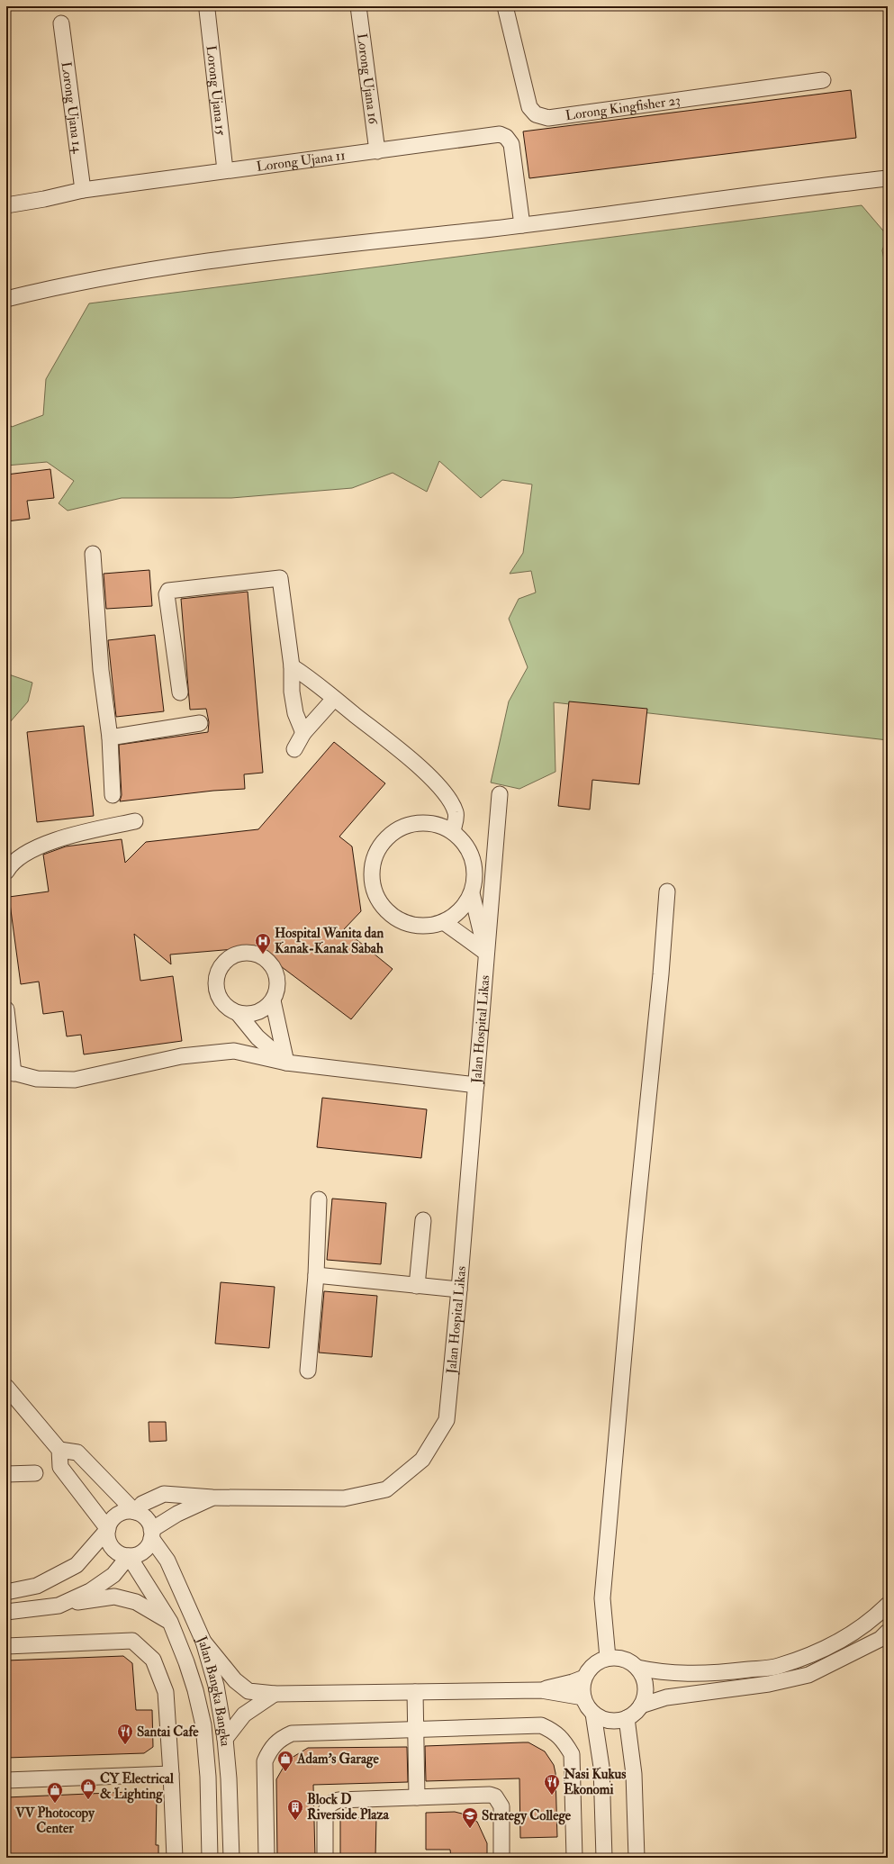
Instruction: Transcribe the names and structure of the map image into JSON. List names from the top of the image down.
{
  "streets": {
    "street": [
      "Lorong Ujana 16",
      "Lorong Ujana 15",
      "Lorong Ujana 14",
      "Lorong Kingfisher 23",
      "Lorong Ujana 11",
      "Jalan Hospital Likas",
      "Jalan Bangka Bangka"
    ]
  },
  "crossings": [
    ["Lorong Ujana 16", "Lorong Ujana 11"],
    ["Lorong Ujana 15", "Lorong Ujana 11"],
    ["Lorong Ujana 14", "Lorong Ujana 11"],
    ["Jalan Hospital Likas", "Jalan Bangka Bangka"]
  ],
  "places": {
    "hospital": ["Hospital Wanita dan Kanak-Kanak Sabah"],
    "restaurant": ["Santai Cafe", "Nasi Kukus Ekonomi"],
    "shop": ["Adam's Garage", "CY Electrical & Lighting", "VV Photocopy Center"],
    "building": ["Block D Riverside Plaza"],
    "school or university": ["Strategy College"]
  }
}
